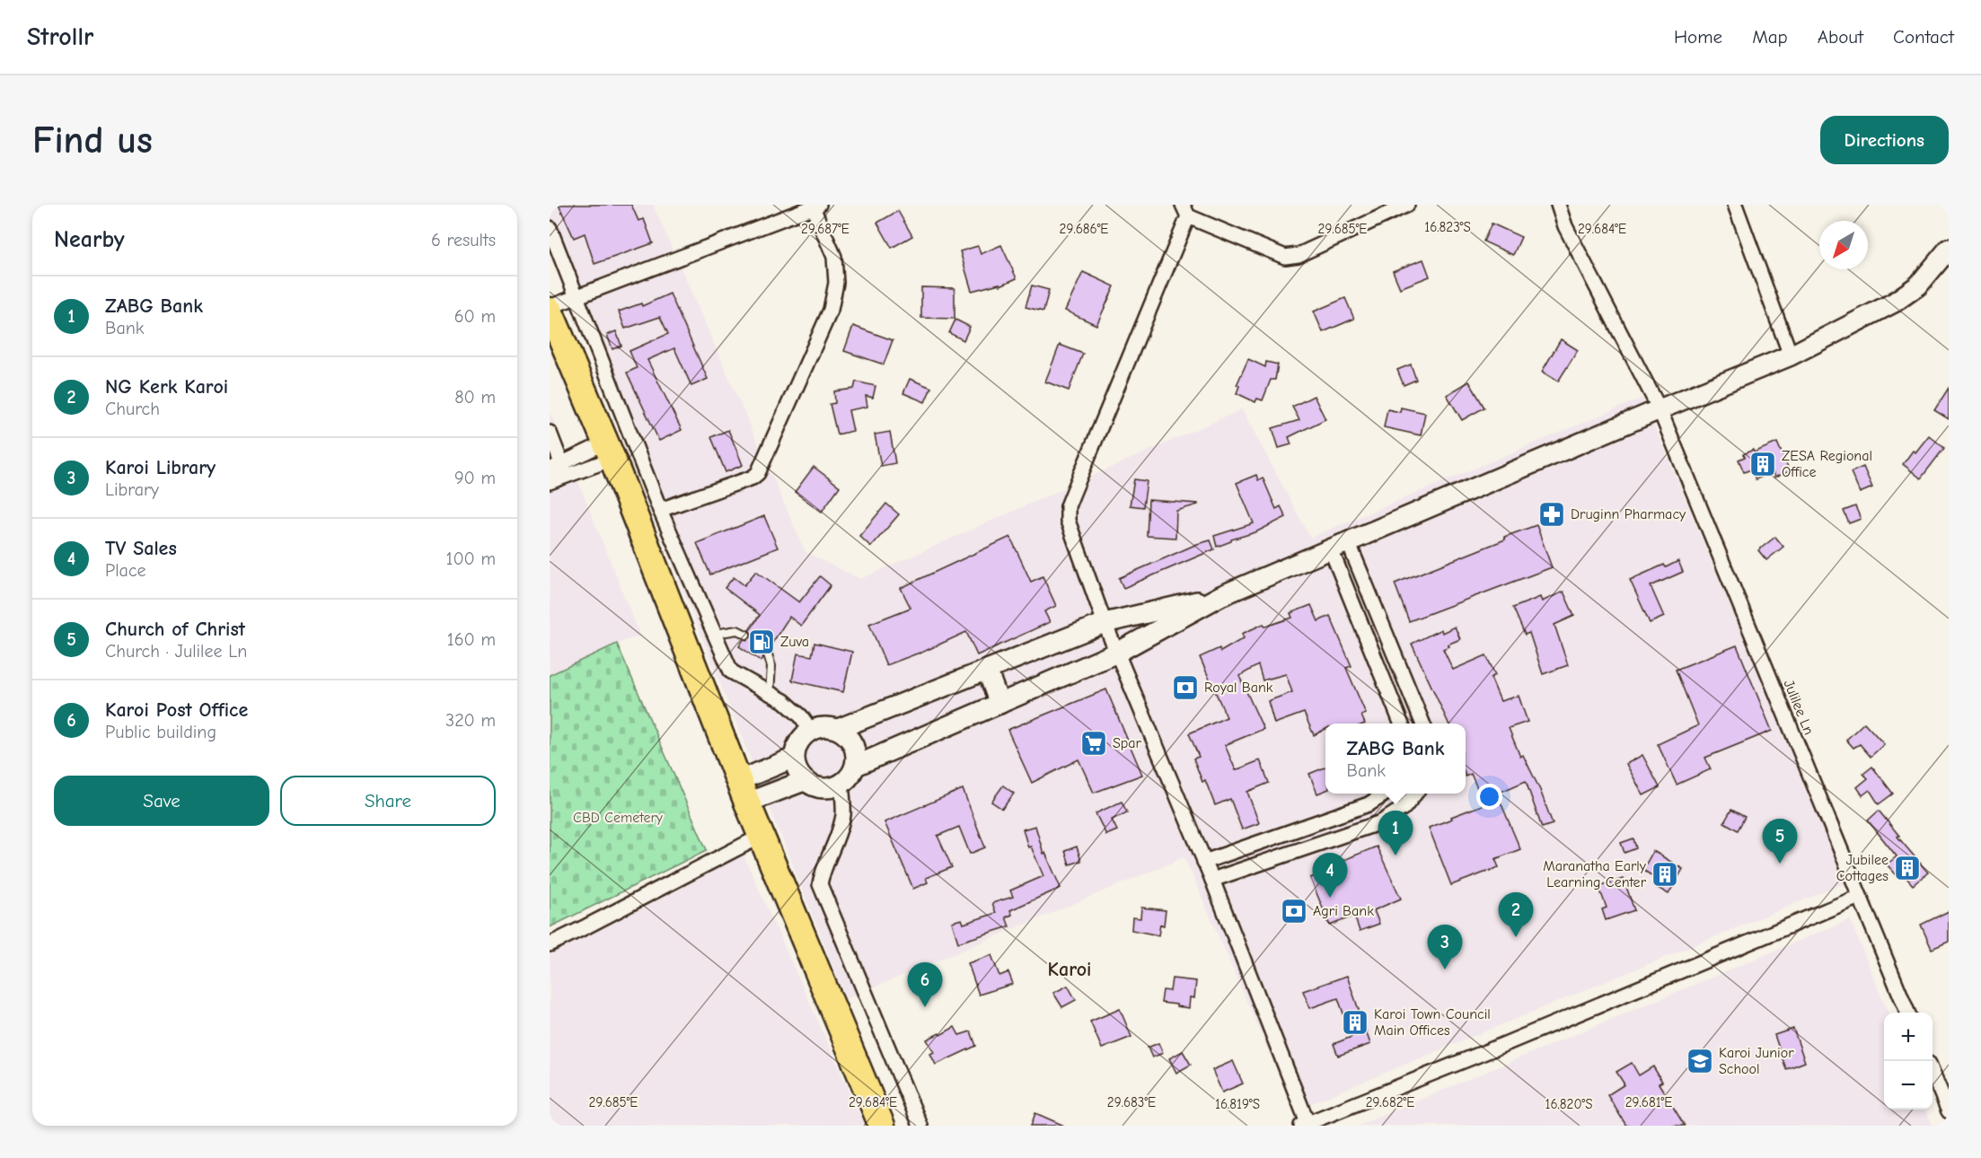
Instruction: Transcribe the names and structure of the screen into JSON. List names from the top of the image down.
{
  "streets": {
    "street": ["Julilee Ln"]
  },
  "districts": ["Karoi"],
  "parks": ["CBD Cemetery"],
  "places": {
    "building": [
      "ZESA Regional Office",
      "Jubilee Cottages",
      "Maranatha Early Learning Center",
      "Karoi Town Council Main Offices"
    ],
    "pharmacy": ["Druginn Pharmacy"],
    "fuel station": ["Zuva"],
    "bank": ["Royal Bank", "Agri Bank"],
    "supermarket": ["Spar"],
    "school or university": ["Karoi Junior School"]
  },
  "north": "bottom left",
  "page": {
    "header": "Strollr",
    "nav": [
      "Home",
      "Map",
      "About",
      "Contact"
    ],
    "buttons": [
      "Directions",
      ["Save", "Share"]
    ],
    "title": "Find us",
    "heading": ["Nearby", "6 results"],
    "list": [
      {
        "mark": "1",
        "name": "ZABG Bank",
        "note": "Bank",
        "value": "60 m"
      },
      {
        "mark": "2",
        "name": "NG Kerk Karoi",
        "note": "Church",
        "value": "80 m"
      },
      {
        "mark": "3",
        "name": "Karoi Library",
        "note": "Library",
        "value": "90 m"
      },
      {
        "mark": "4",
        "name": "TV Sales",
        "note": "Place",
        "value": "100 m"
      },
      {
        "mark": "5",
        "name": "Church of Christ",
        "note": "Church · Julilee Ln",
        "value": "160 m"
      },
      {
        "mark": "6",
        "name": "Karoi Post Office",
        "note": "Public building",
        "value": "320 m"
      }
    ],
    "popup": ["ZABG Bank", "Bank"],
    "pins": [
      "1",
      "5",
      "4",
      "2",
      "3",
      "6"
    ],
    "map_buttons": ["+", "−"]
  },
  "coordinates": [
    "16.823°S",
    "29.687°E",
    "29.686°E",
    "29.685°E",
    "29.684°E",
    "29.683°E",
    "29.682°E",
    "29.681°E",
    "16.819°S",
    "16.820°S"
  ]
}
